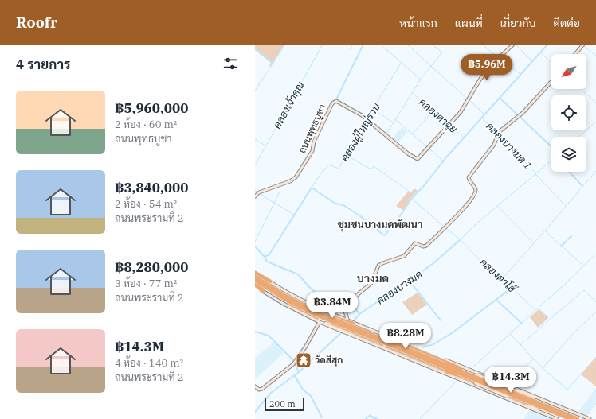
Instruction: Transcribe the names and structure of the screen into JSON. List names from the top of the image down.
{
  "streets": {
    "main road": ["ถนนพุทธบูชา"]
  },
  "districts": ["ชุมชนบางมดพัฒนา", "บางมด"],
  "water": [
    "คลองเจ้าคุณ",
    "คลองตาฉุย",
    "คลองผู้ใหญ่รวบ",
    "คลองบางมด 1",
    "คลองตาโฮ้",
    "คลองบางมด"
  ],
  "places": {
    "temple": ["วัดสีสุก"]
  },
  "scale_bar": "200 m",
  "north": "bottom left",
  "page": {
    "header": "Roofr",
    "nav": [
      "หน้าแรก",
      "แผนที่",
      "เกี่ยวกับ",
      "ติดต่อ"
    ],
    "heading": "4 รายการ",
    "price": [
      "฿5.96M",
      "฿3.84M",
      "฿8.28M",
      "฿14.3M"
    ],
    "list": [
      {
        "name": "฿5,960,000",
        "note": "2 ห้อง · 60 m² · ถนนพุทธบูชา"
      },
      {
        "name": "฿3,840,000",
        "note": "2 ห้อง · 54 m² · ถนนพระรามที่ 2"
      },
      {
        "name": "฿8,280,000",
        "note": "3 ห้อง · 77 m² · ถนนพระรามที่ 2"
      },
      {
        "name": "฿14.3M",
        "note": "4 ห้อง · 140 m² · ถนนพระรามที่ 2"
      }
    ],
    "scale": "200 m"
  }
}
